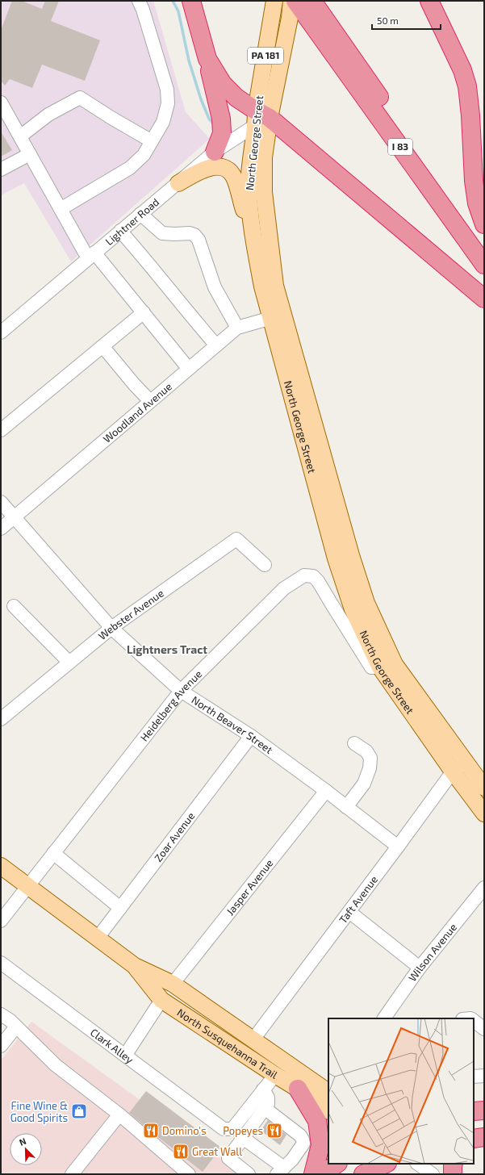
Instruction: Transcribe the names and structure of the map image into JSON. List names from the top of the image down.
{
  "streets": {
    "highway": ["I 83"],
    "main road": ["PA 181", "North George Street", "North Susquehanna Trail"],
    "street": [
      "Lightner Road",
      "Woodland Avenue",
      "Webster Avenue",
      "Heidelberg Avenue",
      "North Beaver Street",
      "Zoar Avenue",
      "Jasper Avenue",
      "Taft Avenue",
      "Wilson Avenue",
      "Clark Alley"
    ]
  },
  "crossings": [
    ["North George Street", "Lightner Road"],
    ["North George Street", "Woodland Avenue"],
    ["North George Street", "Heidelberg Avenue"],
    ["North George Street", "Taft Avenue"],
    ["Woodland Avenue", "North Beaver Street"],
    ["Webster Avenue", "North Beaver Street"],
    ["Heidelberg Avenue", "North Beaver Street"],
    ["Heidelberg Avenue", "North Susquehanna Trail"],
    ["North Beaver Street", "Zoar Avenue"],
    ["North Beaver Street", "Jasper Avenue"],
    ["North Beaver Street", "Taft Avenue"],
    ["Zoar Avenue", "North Susquehanna Trail"],
    ["Jasper Avenue", "North Susquehanna Trail"],
    ["Taft Avenue", "North Susquehanna Trail"]
  ],
  "districts": ["Lightners Tract"],
  "places": {
    "shop": ["Fine Wine & Good Spirits"],
    "restaurant": ["Domino's", "Popeyes", "Great Wall"]
  },
  "scale_bar": "50 m",
  "north": "top left"
}
